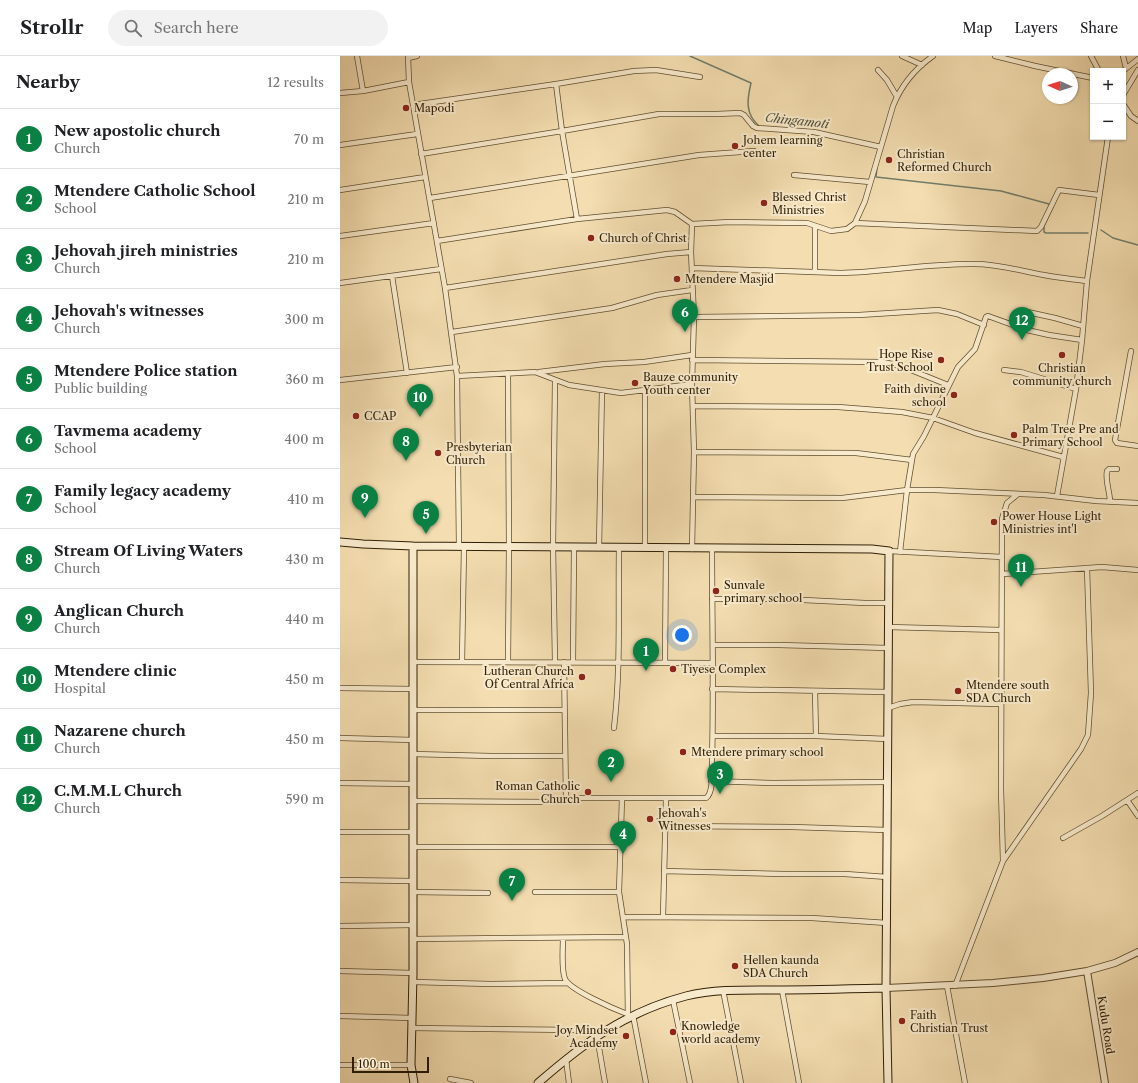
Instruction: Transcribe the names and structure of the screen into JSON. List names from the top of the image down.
{
  "streets": {
    "street": ["Kudu Road"]
  },
  "water": ["Chingamoti"],
  "places": [
    "Mapodi",
    "Johem learning center",
    "Christian Reformed Church",
    "Blessed Christ Ministries",
    "Church of Christ",
    "Mtendere Masjid",
    "Christian community church",
    "Hope Rise Trust School",
    "Bauze community Youth center",
    "Faith divine school",
    "CCAP",
    "Palm Tree Pre and Primary School",
    "Presbyterian Church",
    "Power House Light Ministries int'l",
    "Sunvale primary school",
    "Tiyese Complex",
    "Lutheran Church Of Central Africa",
    "Mtendere south SDA Church",
    "Mtendere primary school",
    "Roman Catholic Church",
    "Jehovah's Witnesses",
    "Hellen kaunda SDA Church",
    "Faith Christian Trust",
    "Knowledge world academy",
    "Joy Mindset Academy"
  ],
  "scale_bar": "100 m",
  "north": "left",
  "page": {
    "header": "Strollr",
    "search": "Search here",
    "nav": ["Map", "Layers", "Share"],
    "heading": ["Nearby", "12 results"],
    "map_buttons": ["+", "−"],
    "list": [
      {
        "mark": "1",
        "name": "New apostolic church",
        "note": "Church",
        "value": "70 m"
      },
      {
        "mark": "2",
        "name": "Mtendere Catholic School",
        "note": "School",
        "value": "210 m"
      },
      {
        "mark": "3",
        "name": "Jehovah jireh ministries",
        "note": "Church",
        "value": "210 m"
      },
      {
        "mark": "4",
        "name": "Jehovah's witnesses",
        "note": "Church",
        "value": "300 m"
      },
      {
        "mark": "5",
        "name": "Mtendere Police station",
        "note": "Public building",
        "value": "360 m"
      },
      {
        "mark": "6",
        "name": "Tavmema academy",
        "note": "School",
        "value": "400 m"
      },
      {
        "mark": "7",
        "name": "Family legacy academy",
        "note": "School",
        "value": "410 m"
      },
      {
        "mark": "8",
        "name": "Stream Of Living Waters",
        "note": "Church",
        "value": "430 m"
      },
      {
        "mark": "9",
        "name": "Anglican Church",
        "note": "Church",
        "value": "440 m"
      },
      {
        "mark": "10",
        "name": "Mtendere clinic",
        "note": "Hospital",
        "value": "450 m"
      },
      {
        "mark": "11",
        "name": "Nazarene church",
        "note": "Church",
        "value": "450 m"
      },
      {
        "mark": "12",
        "name": "C.M.M.L Church",
        "note": "Church",
        "value": "590 m"
      }
    ],
    "pins": [
      "6",
      "12",
      "10",
      "8",
      "9",
      "5",
      "11",
      "1",
      "2",
      "3",
      "4",
      "7"
    ],
    "scale": "100 m"
  }
}
